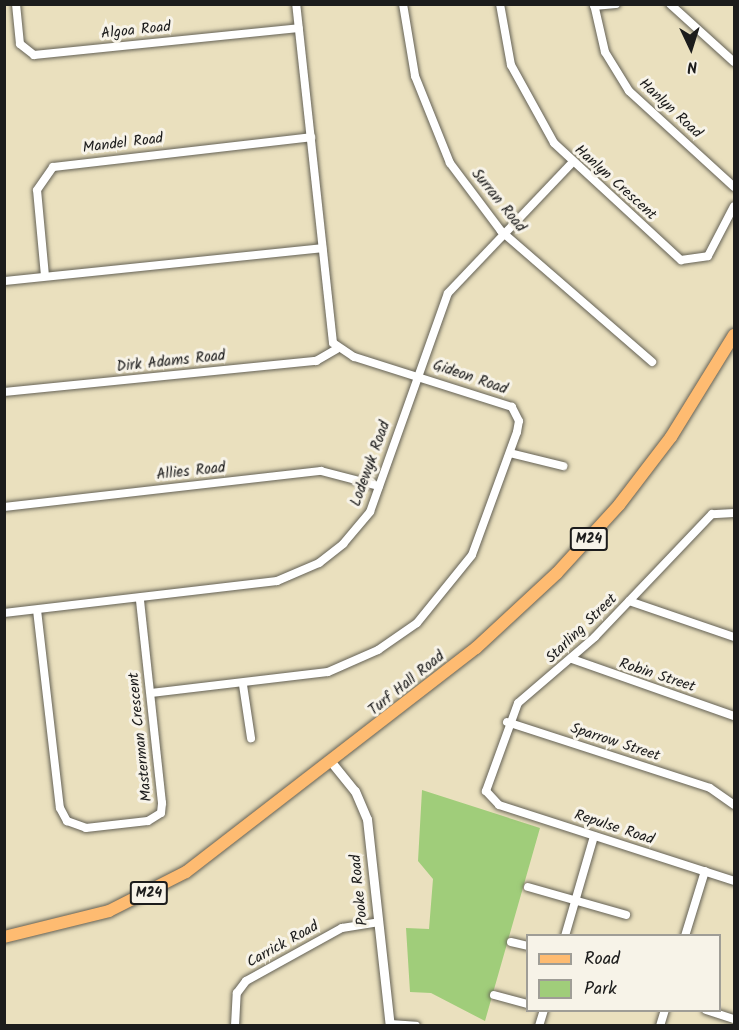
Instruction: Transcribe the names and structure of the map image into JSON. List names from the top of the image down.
{
  "streets": {
    "main road": ["M24", "Turf Hall Road"],
    "street": [
      "Algoa Road",
      "Hanlyn Road",
      "Mandel Road",
      "Hanlyn Crescent",
      "Surran Road",
      "Dirk Adams Road",
      "Gideon Road",
      "Lodewyk Road",
      "Allies Road",
      "Starling Street",
      "Robin Street",
      "Masterman Crescent",
      "Sparrow Street",
      "Repulse Road",
      "Pooke Road",
      "Carrick Road"
    ]
  },
  "crossings": [
    ["Hanlyn Crescent", "Lodewyk Road"],
    ["Surran Road", "Lodewyk Road"],
    ["Dirk Adams Road", "Gideon Road"],
    ["Gideon Road", "Lodewyk Road"],
    ["Gideon Road", "Masterman Crescent"],
    ["Lodewyk Road", "Allies Road"],
    ["Lodewyk Road", "Masterman Crescent"],
    ["Starling Street", "Robin Street"],
    ["Starling Street", "Sparrow Street"],
    ["Starling Street", "Repulse Road"],
    ["Turf Hall Road", "Pooke Road"],
    ["Pooke Road", "Carrick Road"]
  ],
  "legend": ["Road", "Park"],
  "north": "bottom"
}
